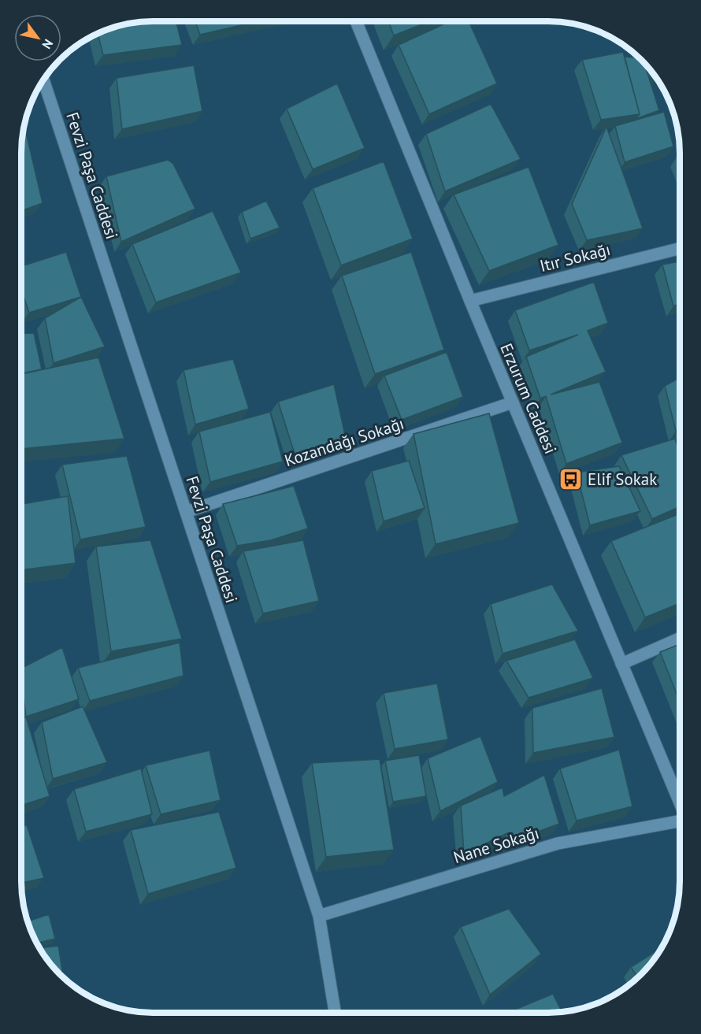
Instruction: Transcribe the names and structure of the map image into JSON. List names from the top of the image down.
{
  "streets": {
    "street": [
      "Fevzi Paşa Caddesi",
      "Itır Sokağı",
      "Erzurum Caddesi",
      "Kozandağı Sokağı",
      "Nane Sokağı"
    ]
  },
  "crossings": [
    ["Fevzi Paşa Caddesi", "Kozandağı Sokağı"],
    ["Fevzi Paşa Caddesi", "Nane Sokağı"],
    ["Itır Sokağı", "Erzurum Caddesi"],
    ["Erzurum Caddesi", "Kozandağı Sokağı"]
  ],
  "places": {
    "bus stop": ["Elif Sokak"]
  },
  "north": "bottom right"
}
